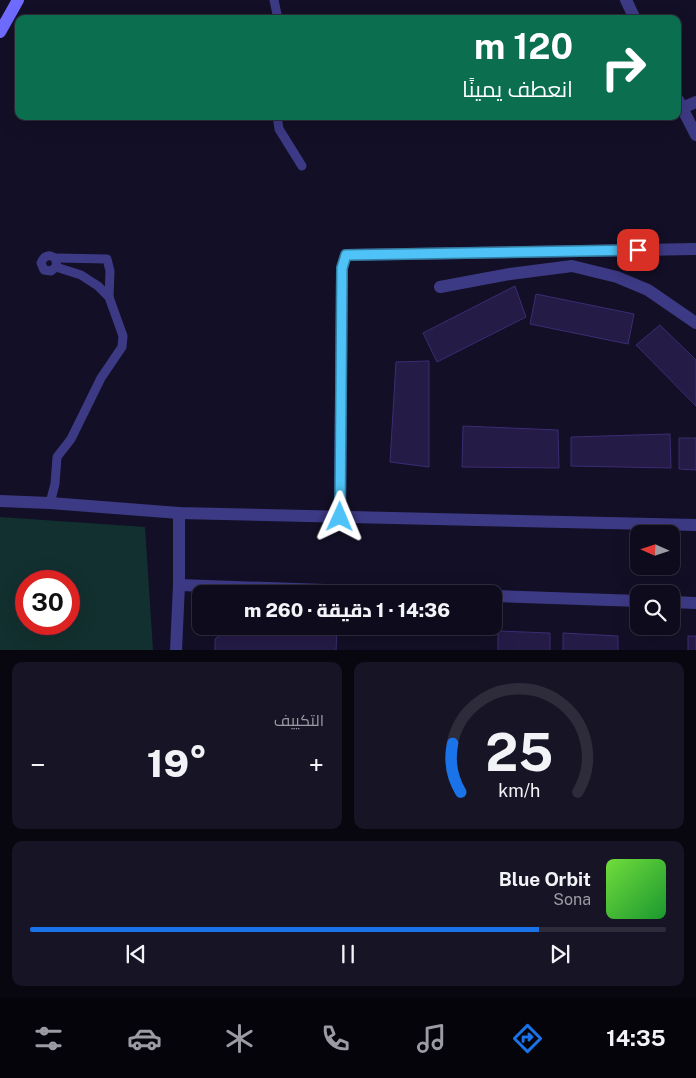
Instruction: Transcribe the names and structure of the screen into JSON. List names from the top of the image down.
{
  "north": "left",
  "page": {
    "turn": ["120 m", "انعطف يمينًا"],
    "limit": "30",
    "trip": "14:36 · 1 دقيقة · 260 m",
    "tile": "التكييف",
    "heat": ["−", "19°", "+"],
    "song": ["Blue Orbit", "Sona"],
    "tabs": "14:35",
    "gauge": ["25", "km/h"]
  }
}
